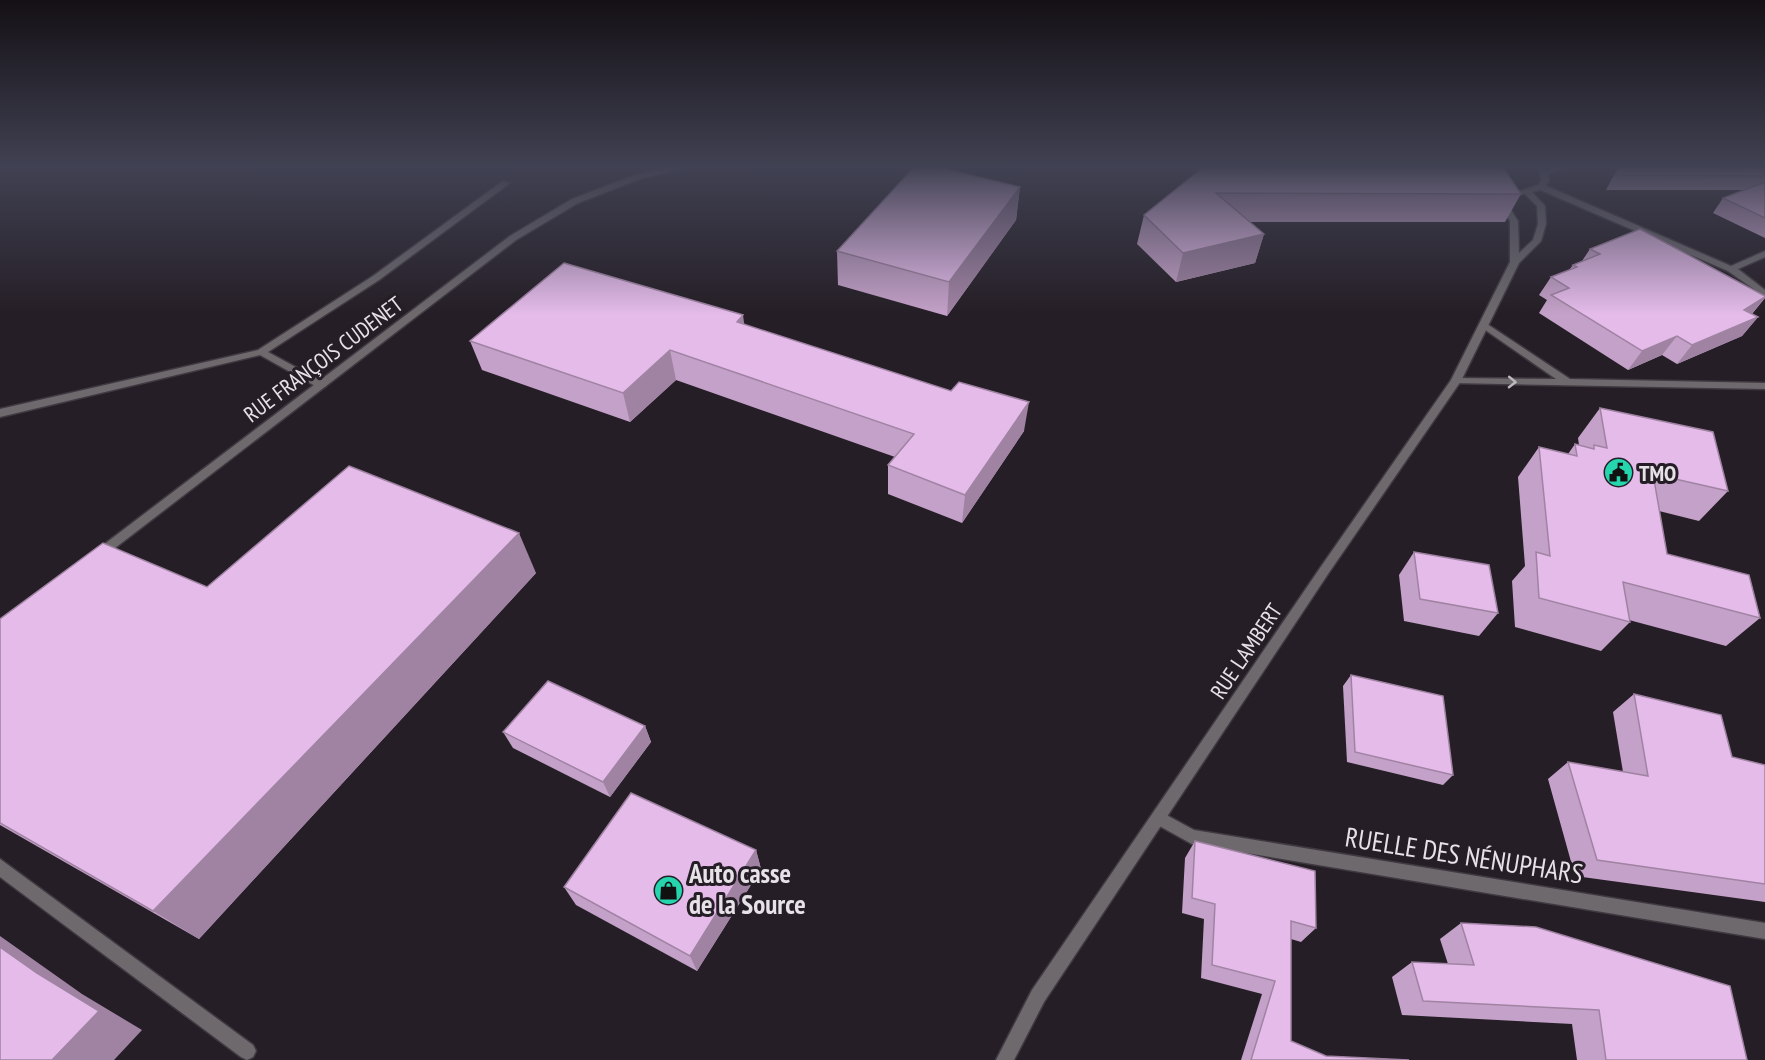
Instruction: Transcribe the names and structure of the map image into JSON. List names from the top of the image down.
{
  "streets": {
    "street": ["RUE FRANÇOIS CUDENET", "RUE LAMBERT", "RUELLE DES NÉNUPHARS"]
  },
  "crossings": [
    ["RUE LAMBERT", "RUELLE DES NÉNUPHARS"]
  ],
  "places": {
    "public building": ["TMO"],
    "shop": ["Auto casse de la Source"]
  }
}
